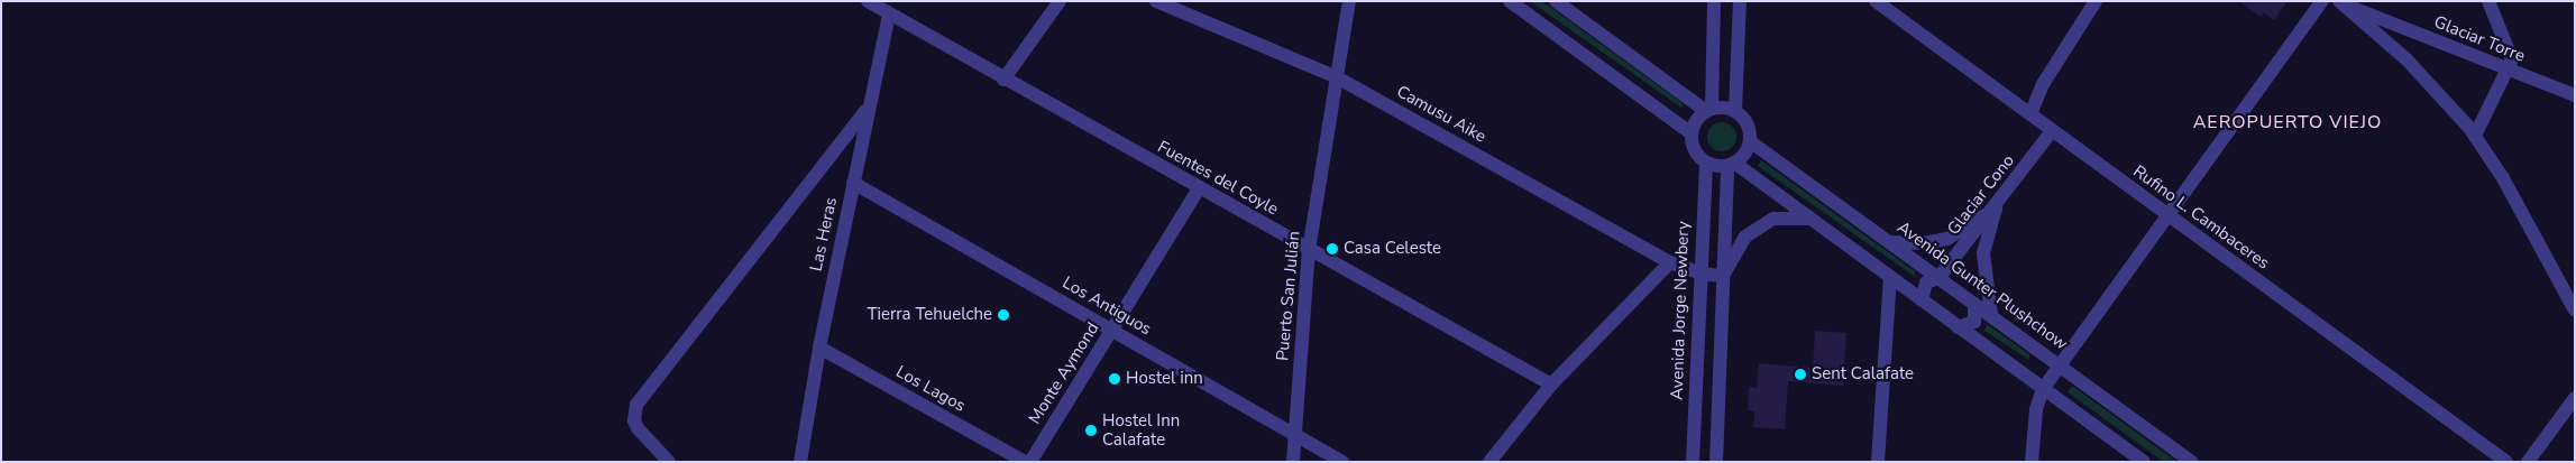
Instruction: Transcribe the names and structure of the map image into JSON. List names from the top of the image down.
{
  "streets": {
    "street": [
      "Glaciar Torre",
      "Camusu Aike",
      "Fuentes del Coyle",
      "Glaciar Cono",
      "Rufino L. Cambaceres",
      "Las Heras",
      "Avenida Gunter Plushchow",
      "Puerto San Julián",
      "Los Antiguos",
      "Avenida Jorge Newbery",
      "Monte Aymond",
      "Los Lagos"
    ]
  },
  "crossings": [
    ["Camusu Aike", "Puerto San Julián"],
    ["Camusu Aike", "Avenida Jorge Newbery"],
    ["Fuentes del Coyle", "Las Heras"],
    ["Fuentes del Coyle", "Puerto San Julián"],
    ["Fuentes del Coyle", "Monte Aymond"],
    ["Glaciar Cono", "Rufino L. Cambaceres"],
    ["Glaciar Cono", "Avenida Gunter Plushchow"],
    ["Las Heras", "Los Antiguos"],
    ["Las Heras", "Los Lagos"],
    ["Avenida Gunter Plushchow", "Avenida Jorge Newbery"],
    ["Puerto San Julián", "Los Antiguos"],
    ["Los Antiguos", "Monte Aymond"]
  ],
  "districts": ["AEROPUERTO VIEJO"],
  "places": [
    "Casa Celeste",
    "Tierra Tehuelche",
    "Sent Calafate",
    "Hostel inn",
    "Hostel Inn Calafate"
  ]
}
